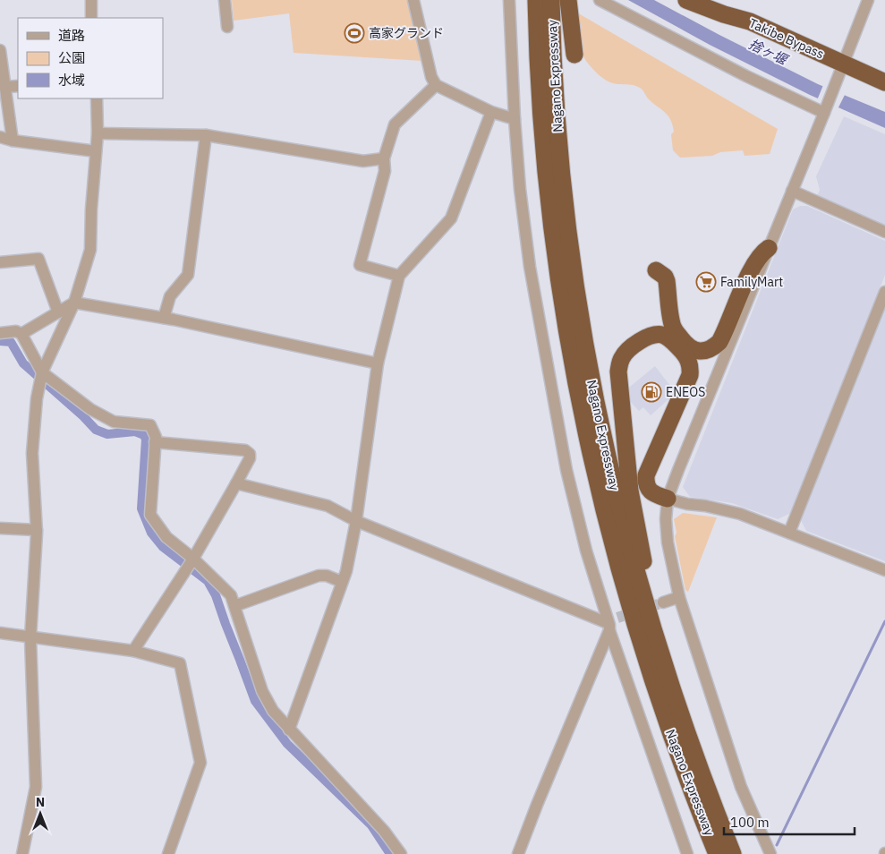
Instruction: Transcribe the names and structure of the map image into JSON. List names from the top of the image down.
{
  "streets": {
    "highway": ["Takibe Bypass", "Nagano Expressway"]
  },
  "water": ["捨ヶ堰"],
  "places": {
    "sports": ["高家グランド"],
    "supermarket": ["FamilyMart"],
    "fuel station": ["ENEOS"]
  },
  "legend": ["道路", "公園", "水域"],
  "scale_bar": "100 m",
  "north": "top"
}
